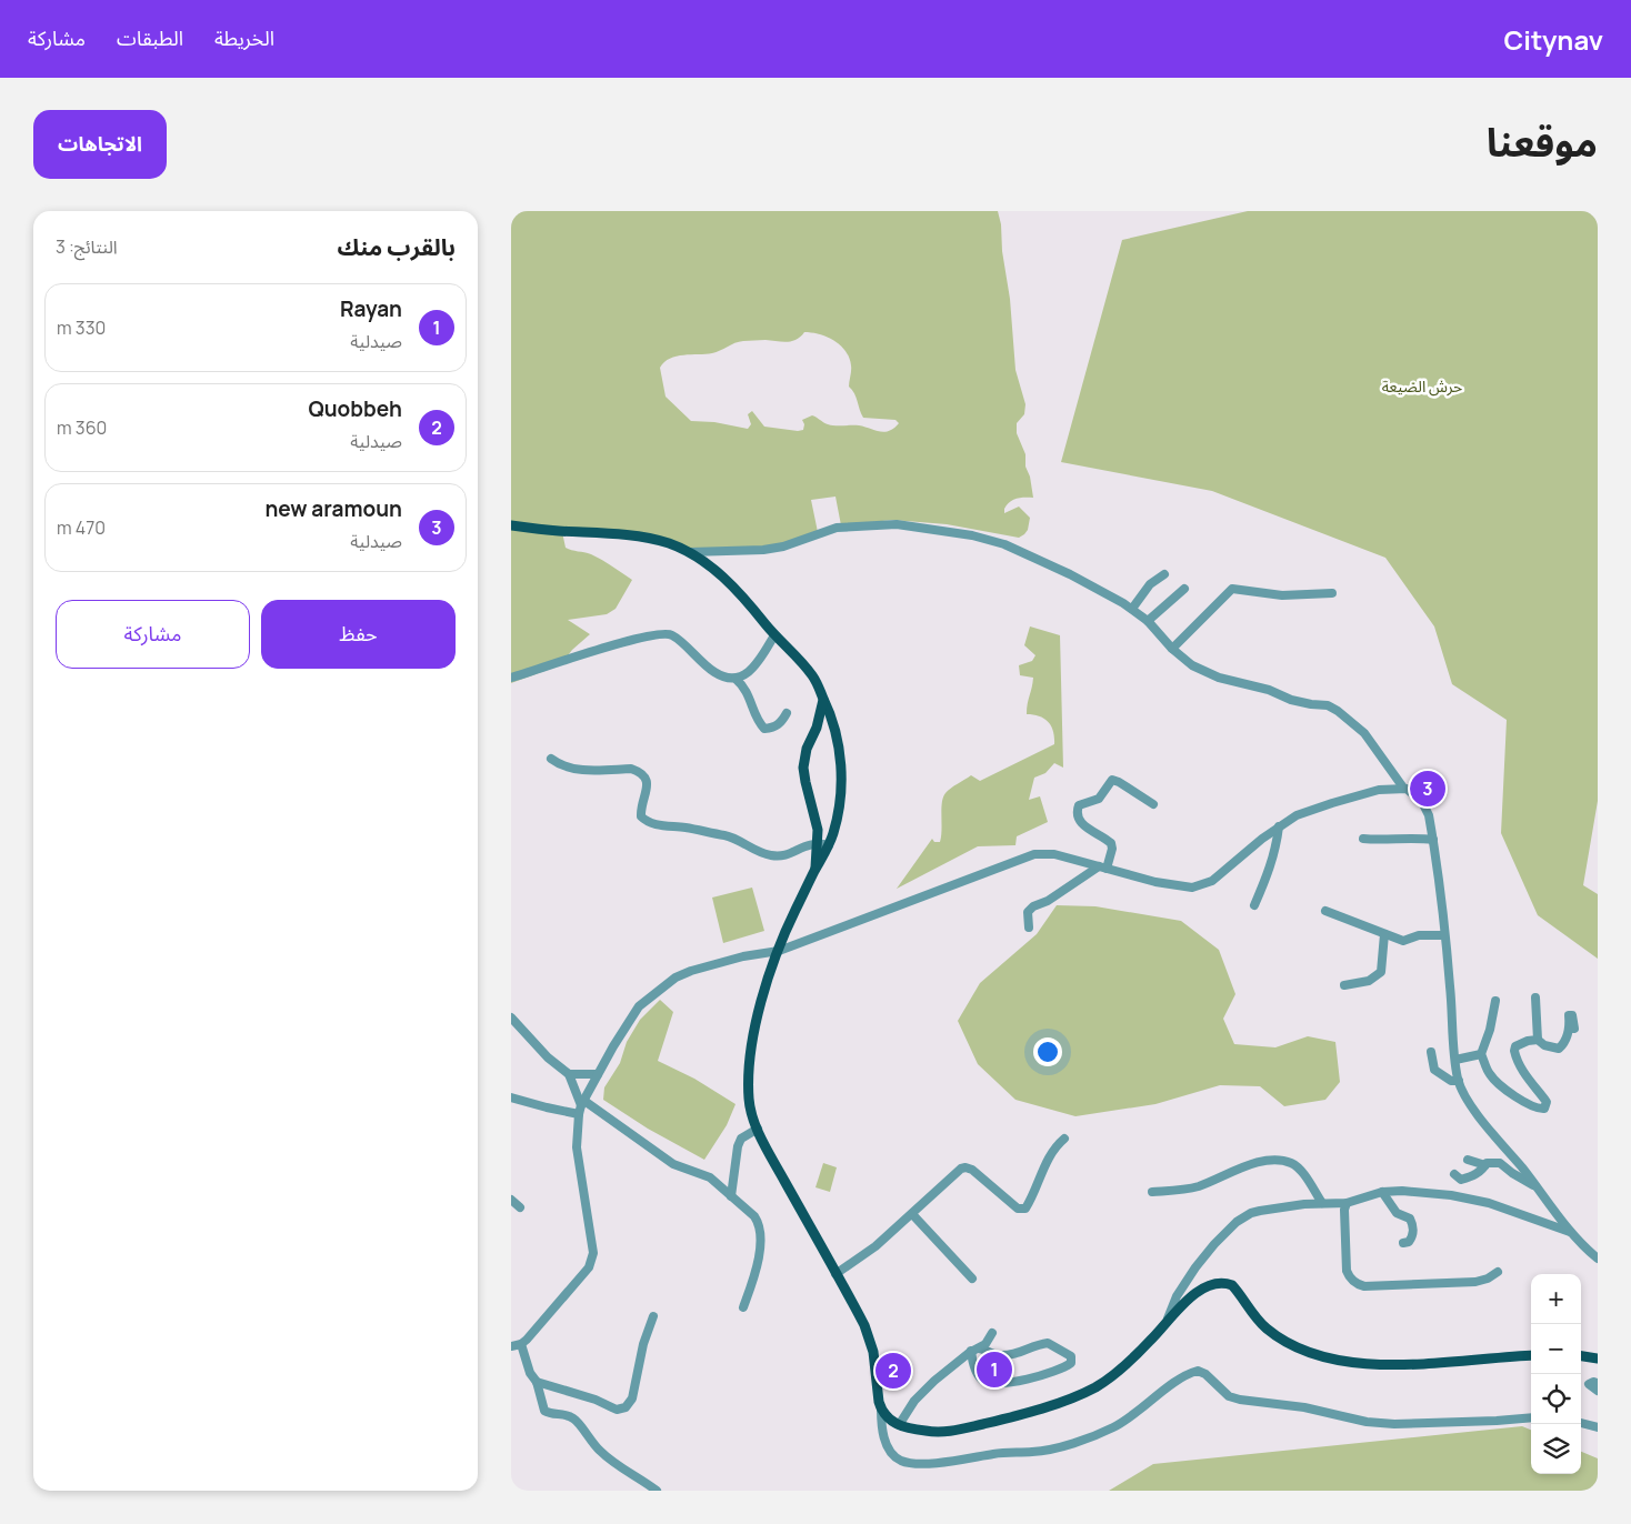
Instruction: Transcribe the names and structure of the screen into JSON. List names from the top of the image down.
{
  "parks": ["حرش الضيعة"],
  "page": {
    "header": "Citynav",
    "nav": ["الخريطة", "الطبقات", "مشاركة"],
    "title": "موقعنا",
    "buttons": [
      "الاتجاهات",
      ["حفظ", "مشاركة"]
    ],
    "heading": ["بالقرب منك", "النتائج: 3"],
    "list": [
      {
        "mark": "1",
        "name": "Rayan",
        "note": "صيدلية",
        "value": "330 m"
      },
      {
        "mark": "2",
        "name": "Quobbeh",
        "note": "صيدلية",
        "value": "360 m"
      },
      {
        "mark": "3",
        "name": "new aramoun",
        "note": "صيدلية",
        "value": "470 m"
      }
    ],
    "pins": ["3", "1", "2"],
    "map_buttons": ["+", "−"]
  }
}
